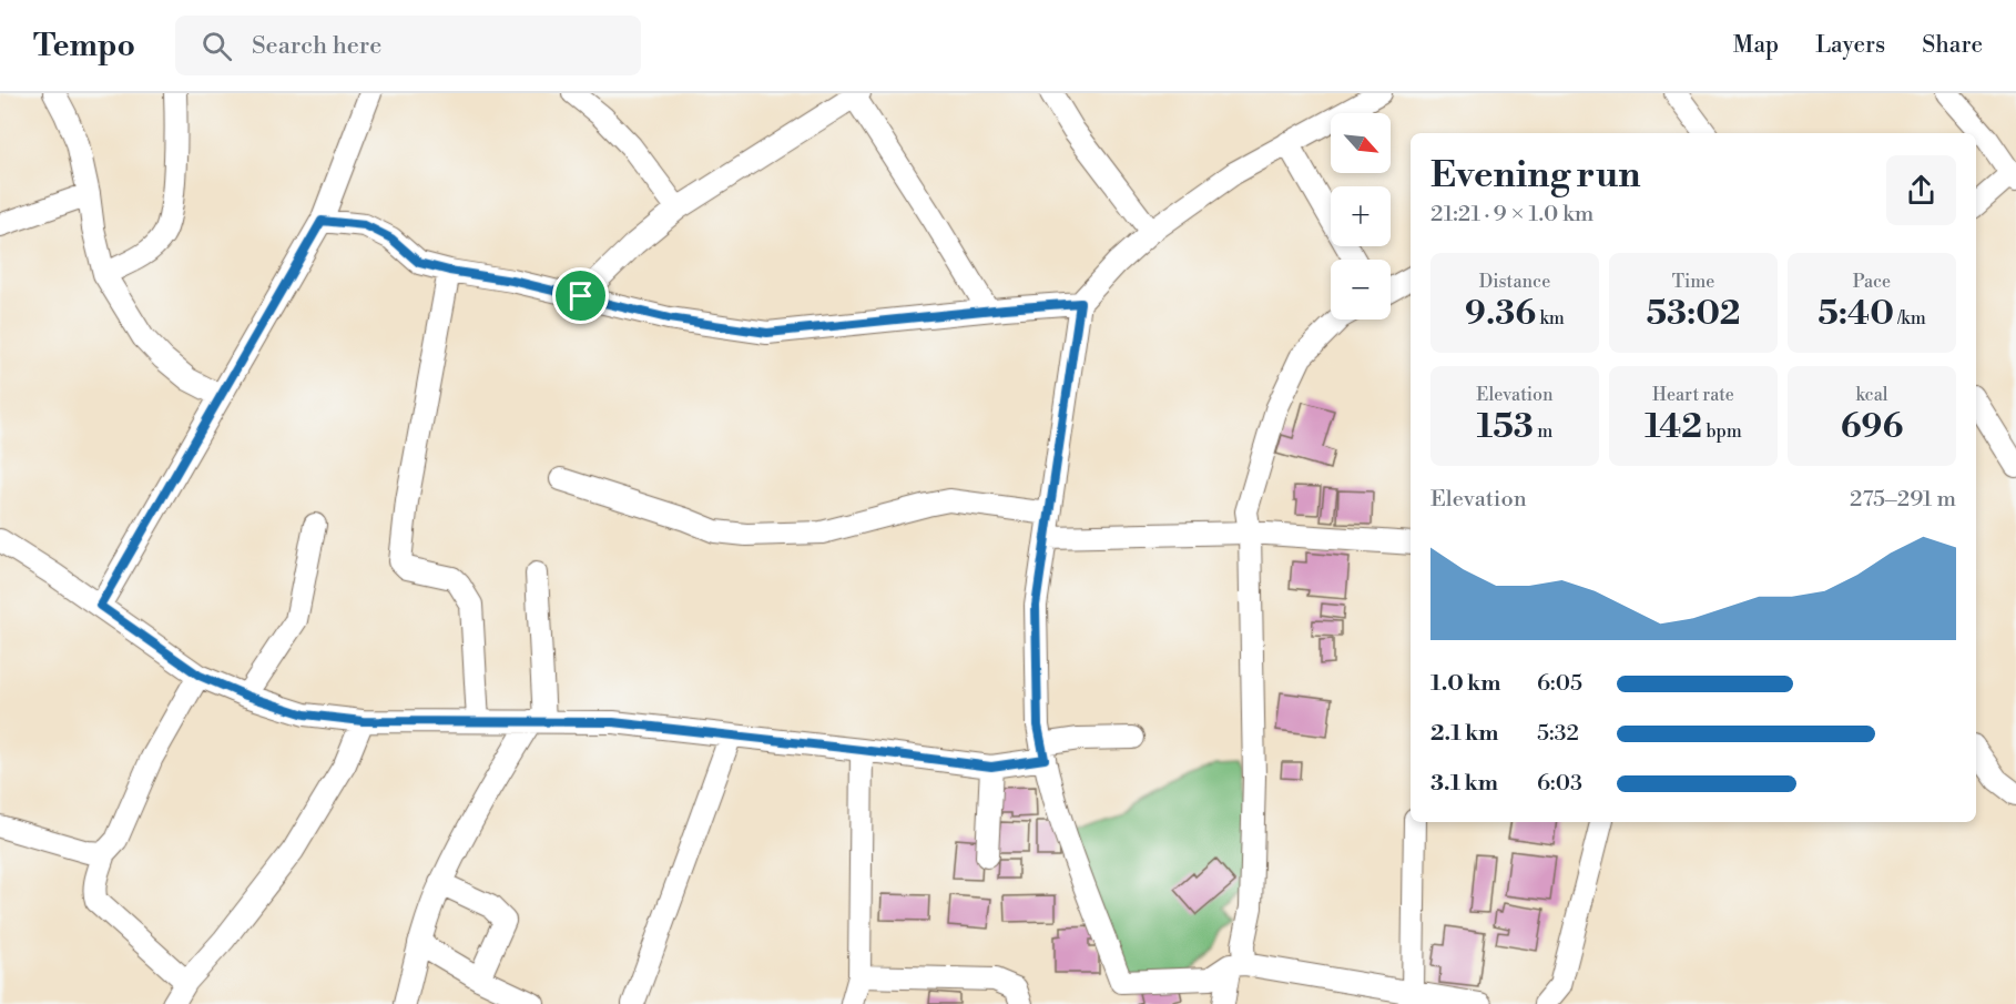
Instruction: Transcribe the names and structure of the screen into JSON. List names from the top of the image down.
{
  "north": "bottom right",
  "page": {
    "header": "Tempo",
    "search": "Search here",
    "nav": ["Map", "Layers", "Share"],
    "map_buttons": ["+", "−"],
    "heading": ["Evening run", "21:21 · 9 × 1.0 km"],
    "stats": [
      ["Distance", "9.36 km"],
      ["Time", "53:02"],
      ["Pace", "5:40 /km"],
      ["Elevation", "153 m"],
      ["Heart rate", "142 bpm"],
      ["kcal", "696"]
    ],
    "chart": ["Elevation", "275–291 m"],
    "list": [
      {
        "name": "1.0 km",
        "note": "6:05"
      },
      {
        "name": "2.1 km",
        "note": "5:32"
      },
      {
        "name": "3.1 km",
        "note": "6:03"
      }
    ]
  }
}
